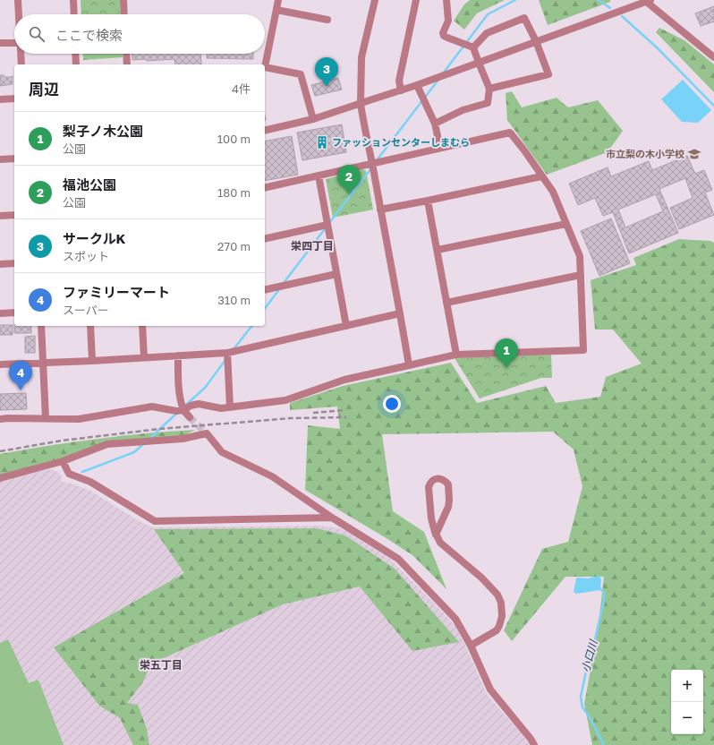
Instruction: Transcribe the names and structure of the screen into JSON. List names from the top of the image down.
{
  "districts": ["栄四丁目", "栄五丁目"],
  "water": ["小口川"],
  "places": {
    "building": ["ファッションセンターしまむら"],
    "school or university": ["市立梨の木小学校"]
  },
  "page": {
    "search": "ここで検索",
    "pins": [
      "3",
      "2",
      "1",
      "4"
    ],
    "heading": ["周辺", "4件"],
    "list": [
      {
        "mark": "1",
        "name": "梨子ノ木公園",
        "note": "公園",
        "value": "100 m"
      },
      {
        "mark": "2",
        "name": "福池公園",
        "note": "公園",
        "value": "180 m"
      },
      {
        "mark": "3",
        "name": "サークルK",
        "note": "スポット",
        "value": "270 m"
      },
      {
        "mark": "4",
        "name": "ファミリーマート",
        "note": "スーパー",
        "value": "310 m"
      }
    ],
    "map_buttons": ["+", "−"]
  }
}
